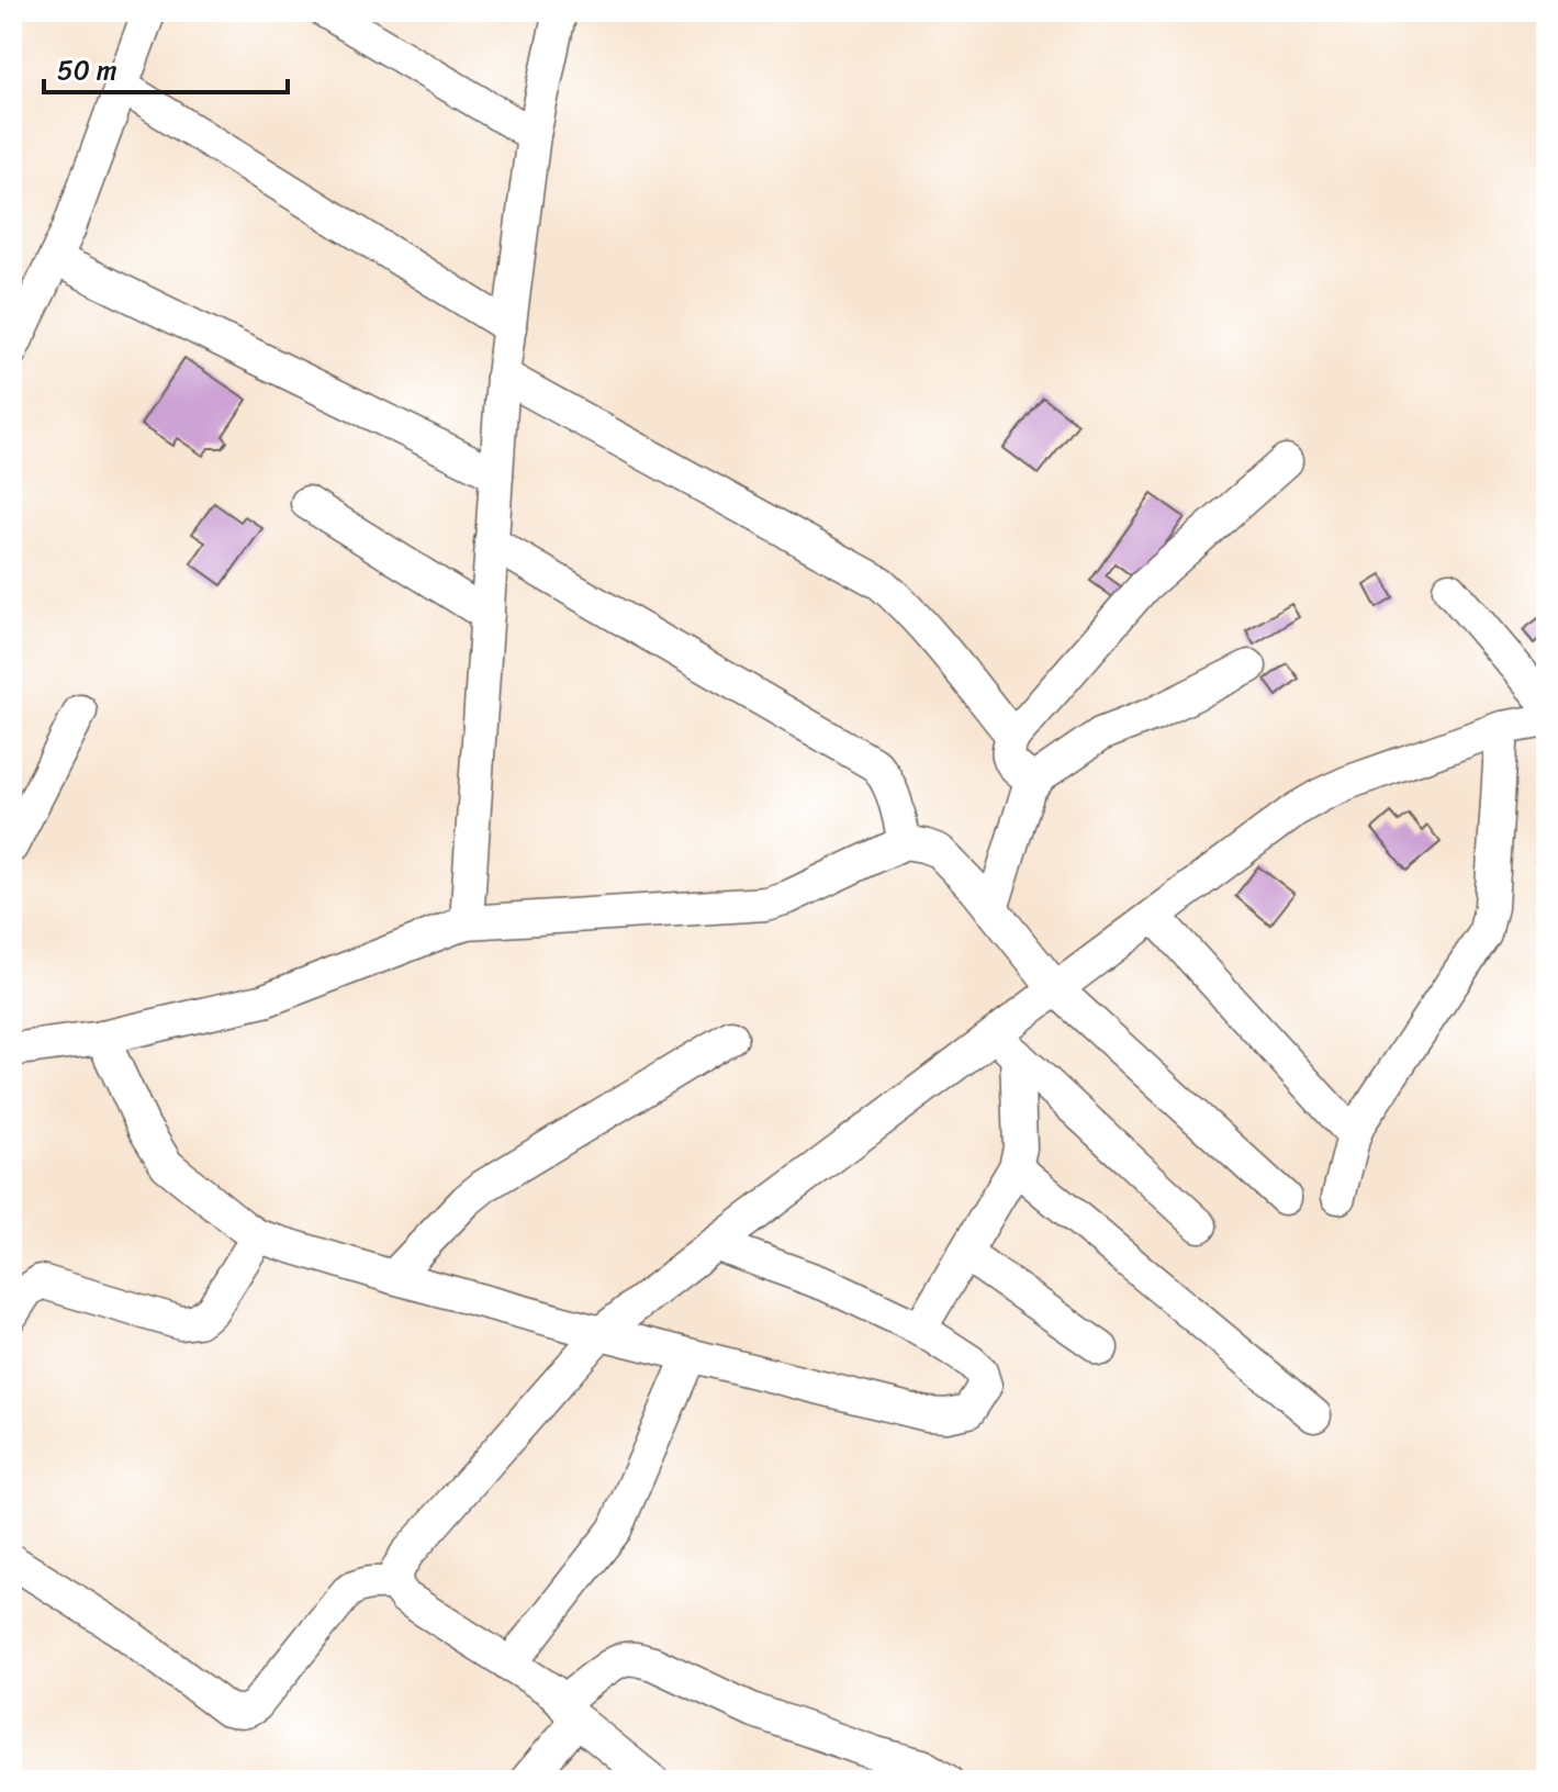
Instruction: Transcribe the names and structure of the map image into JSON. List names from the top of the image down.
{
  "scale_bar": "50 m"
}
